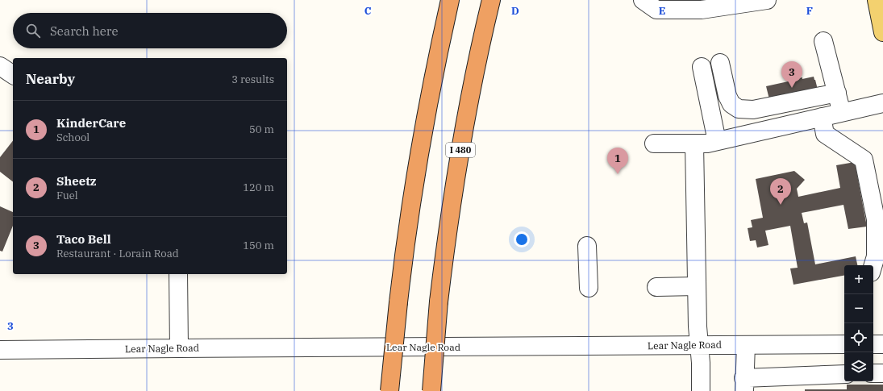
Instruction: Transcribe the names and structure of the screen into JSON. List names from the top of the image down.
{
  "streets": {
    "highway": ["I 480"],
    "street": ["Lear Nagle Road"]
  },
  "page": {
    "search": "Search here",
    "heading": ["Nearby", "3 results"],
    "pins": ["3", "1", "2"],
    "list": [
      {
        "mark": "1",
        "name": "KinderCare",
        "note": "School",
        "value": "50 m"
      },
      {
        "mark": "2",
        "name": "Sheetz",
        "note": "Fuel",
        "value": "120 m"
      },
      {
        "mark": "3",
        "name": "Taco Bell",
        "note": "Restaurant · Lorain Road",
        "value": "150 m"
      }
    ],
    "map_buttons": ["+", "−"]
  },
  "grid": {
    "columns": [
      "C",
      "D",
      "E",
      "F"
    ],
    "rows": ["3"]
  }
}
